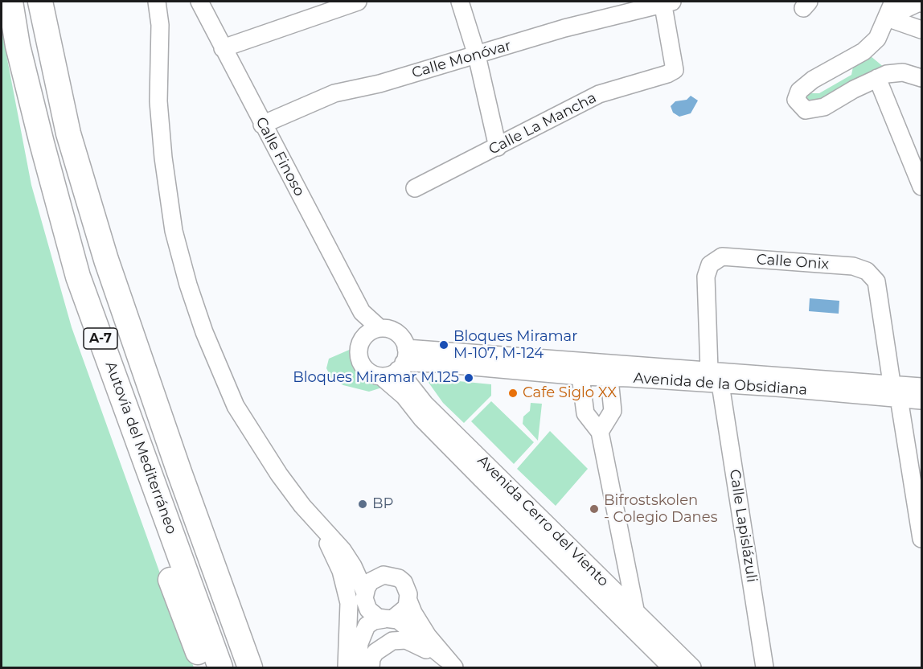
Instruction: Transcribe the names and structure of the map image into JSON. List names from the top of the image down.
{
  "streets": {
    "highway": ["A-7", "Autovía del Mediterráneo"],
    "street": [
      "Calle Monóvar",
      "Calle La Mancha",
      "Calle Finoso",
      "Calle Onix",
      "Avenida de la Obsidiana",
      "Avenida Cerro del Viento",
      "Calle Lapislázuli"
    ]
  },
  "crossings": [
    ["Calle Monóvar", "Calle La Mancha"],
    ["Calle Monóvar", "Calle Finoso"],
    ["Calle Finoso", "Avenida de la Obsidiana"],
    ["Calle Finoso", "Avenida Cerro del Viento"],
    ["Calle Onix", "Avenida de la Obsidiana"],
    ["Avenida de la Obsidiana", "Avenida Cerro del Viento"],
    ["Avenida de la Obsidiana", "Calle Lapislázuli"]
  ],
  "places": [
    "Bloques Miramar M-107, M-124",
    "Bloques Miramar M.125",
    "Cafe Siglo XX",
    "BP",
    "Bifrostskolen - Colegio Danes"
  ]
}
